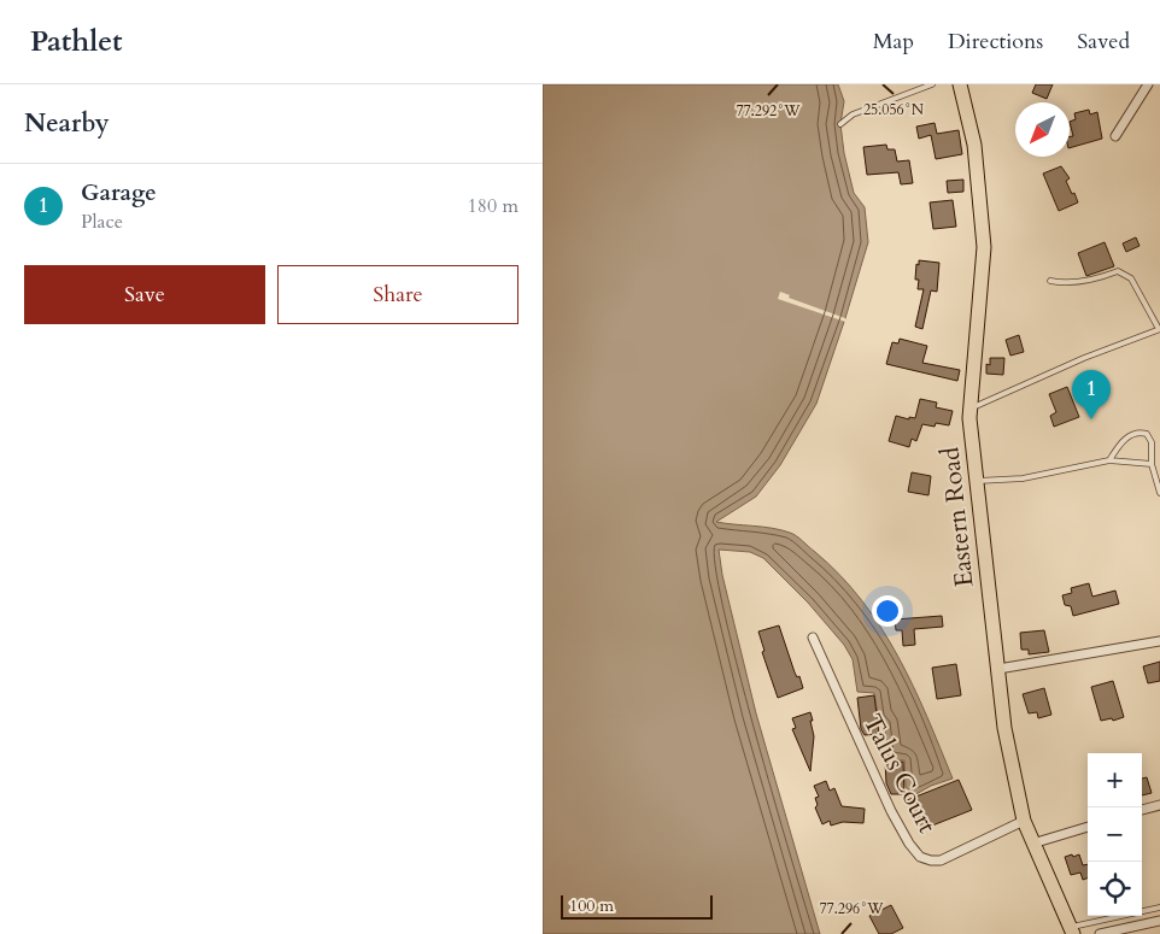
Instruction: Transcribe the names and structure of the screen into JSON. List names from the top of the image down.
{
  "streets": {
    "highway": ["Eastern Road"],
    "street": ["Talus Court"]
  },
  "crossings": [
    ["Eastern Road", "Talus Court"]
  ],
  "scale_bar": "100 m",
  "north": "bottom left",
  "page": {
    "header": "Pathlet",
    "nav": ["Map", "Directions", "Saved"],
    "heading": "Nearby",
    "list": [
      {
        "mark": "1",
        "name": "Garage",
        "note": "Place",
        "value": "180 m"
      }
    ],
    "buttons": ["Save", "Share"],
    "pins": "1",
    "map_buttons": ["+", "−"],
    "scale": "100 m"
  },
  "coordinates": ["25.056°N", "77.292°W", "77.296°W"]
}
